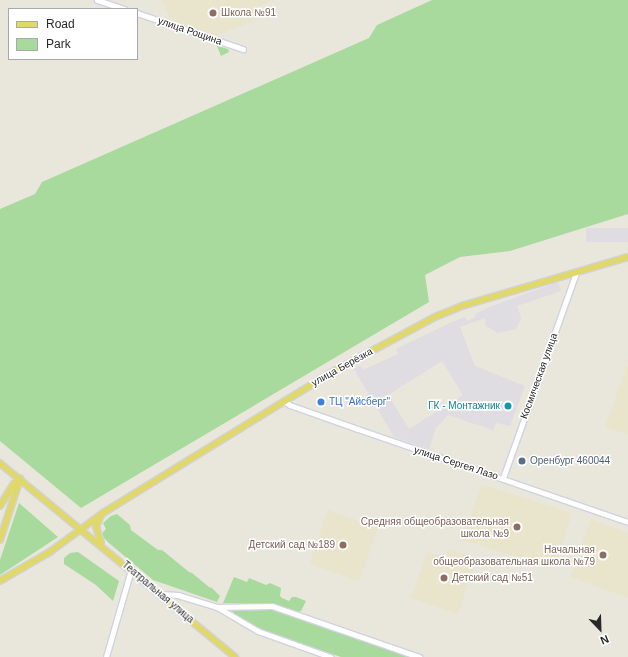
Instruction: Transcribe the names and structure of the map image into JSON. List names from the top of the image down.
{
  "streets": {
    "main road": ["улица Берёзка", "Театральная улица"],
    "street": ["улица Рощина", "Космическая улица", "улица Сергея Лазо"]
  },
  "crossings": [
    ["улица Берёзка", "Космическая улица"],
    ["улица Берёзка", "улица Сергея Лазо"],
    ["улица Берёзка", "Театральная улица"],
    ["Космическая улица", "улица Сергея Лазо"]
  ],
  "places": [
    "Школа №91",
    "ТЦ \"Айсберг\"",
    "ГК - Монтажник",
    "Оренбург 460044",
    "Средняя общеобразовательная школа №9",
    "Детский сад №189",
    "Начальная общеобразовательная школа №79",
    "Детский сад №51"
  ],
  "legend": ["Road", "Park"],
  "north": "bottom right"
}
